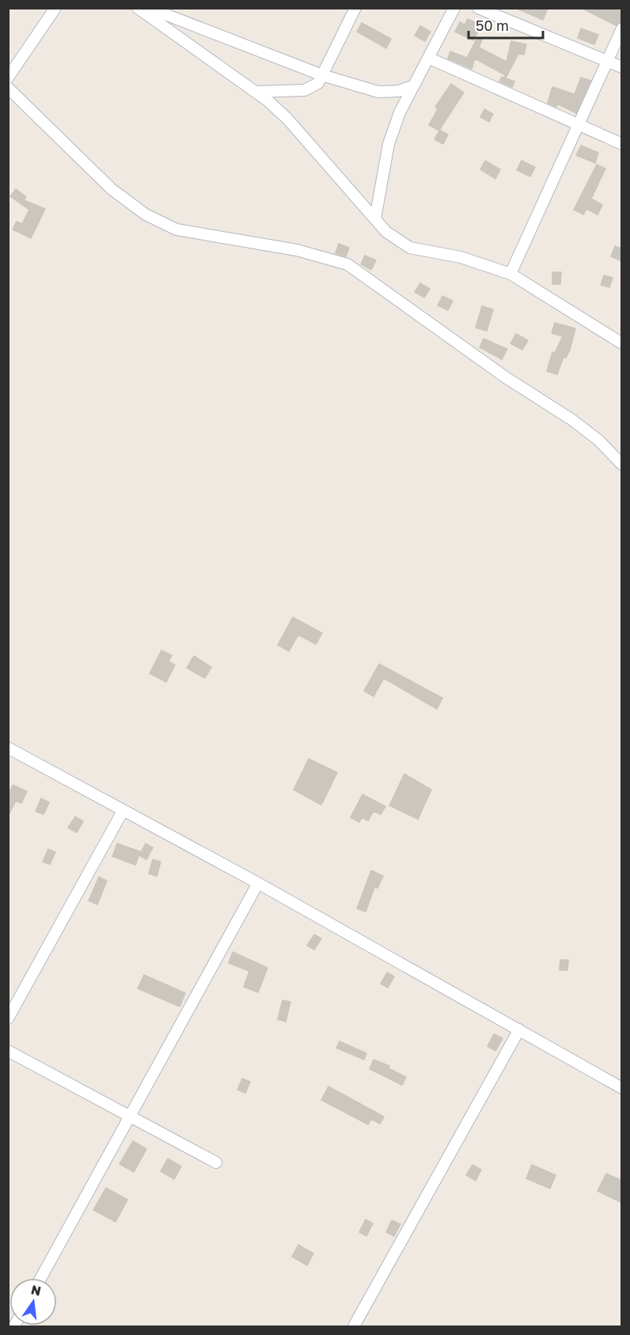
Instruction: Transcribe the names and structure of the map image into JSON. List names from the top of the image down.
{
  "scale_bar": "50 m",
  "north": "top"
}
